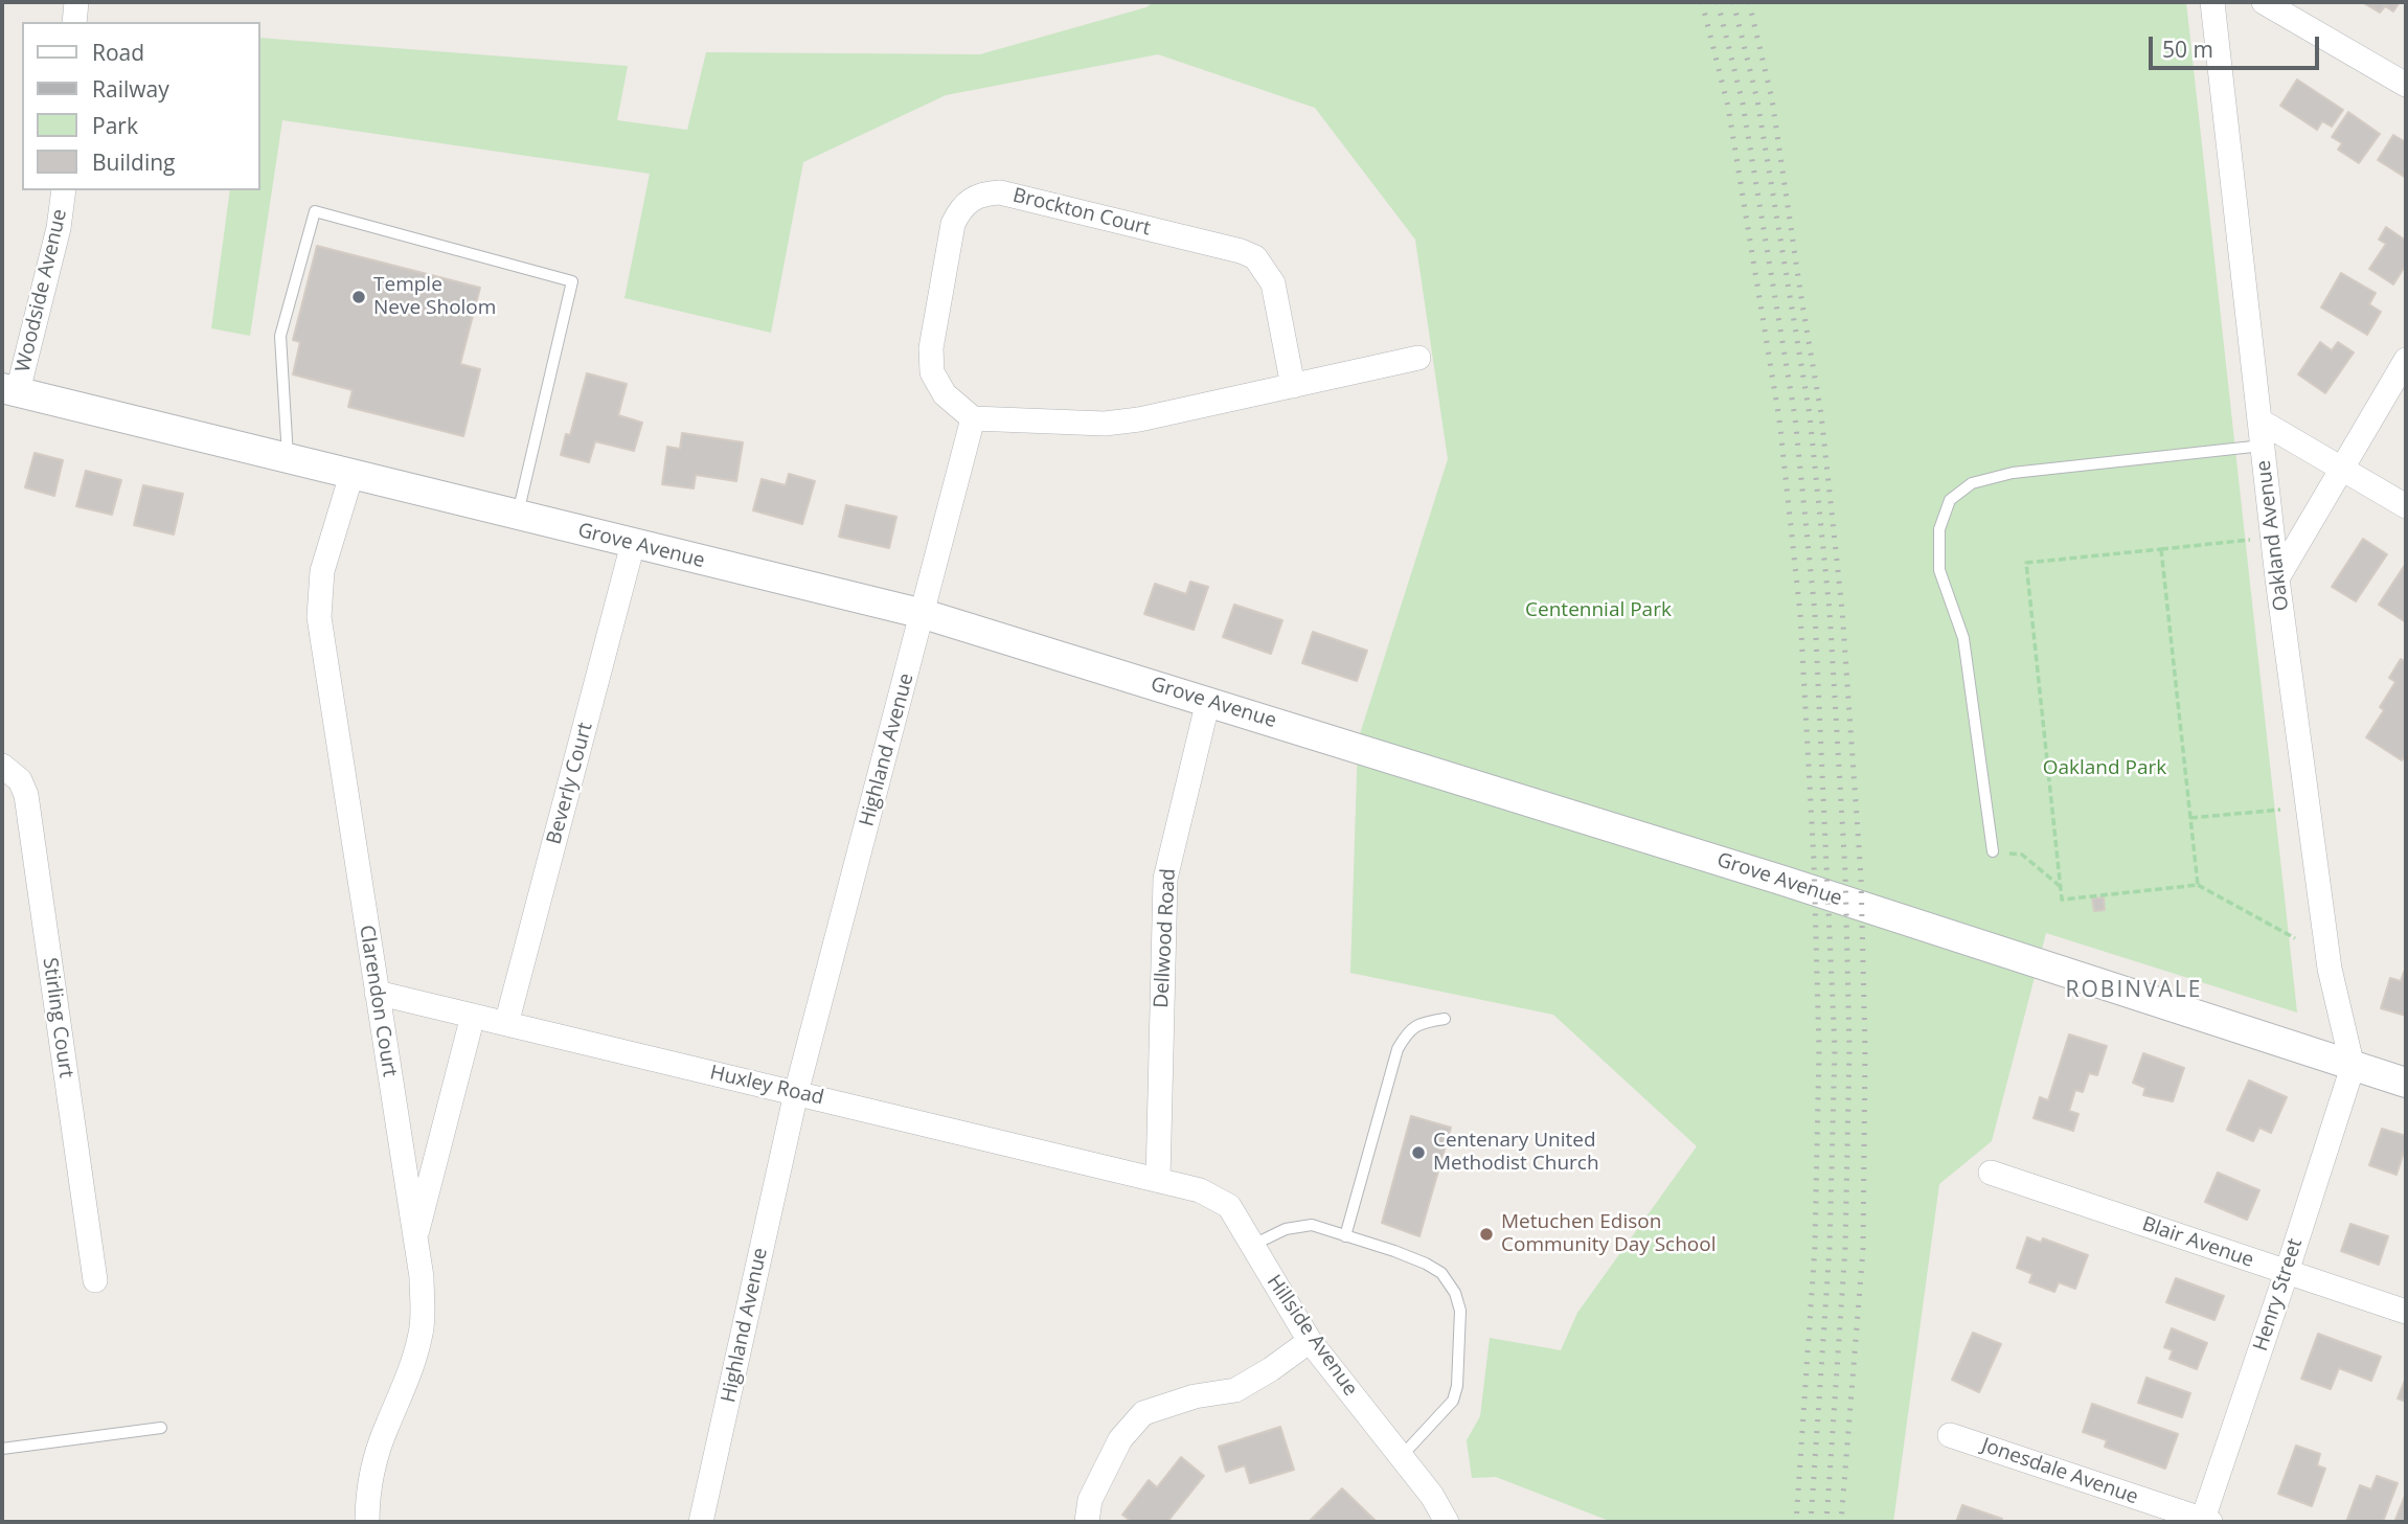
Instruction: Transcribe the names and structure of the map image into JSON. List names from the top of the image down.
{
  "streets": {
    "street": [
      "Brockton Court",
      "Woodside Avenue",
      "Oakland Avenue",
      "Grove Avenue",
      "Highland Avenue",
      "Beverly Court",
      "Dellwood Road",
      "Clarendon Court",
      "Stirling Court",
      "Huxley Road",
      "Blair Avenue",
      "Henry Street",
      "Hillside Avenue",
      "Jonesdale Avenue"
    ]
  },
  "crossings": [
    ["Brockton Court", "Highland Avenue"],
    ["Woodside Avenue", "Grove Avenue"],
    ["Oakland Avenue", "Grove Avenue"],
    ["Oakland Avenue", "Henry Street"],
    ["Grove Avenue", "Highland Avenue"],
    ["Grove Avenue", "Beverly Court"],
    ["Grove Avenue", "Dellwood Road"],
    ["Grove Avenue", "Clarendon Court"],
    ["Grove Avenue", "Henry Street"],
    ["Highland Avenue", "Huxley Road"],
    ["Beverly Court", "Huxley Road"],
    ["Dellwood Road", "Huxley Road"],
    ["Dellwood Road", "Hillside Avenue"],
    ["Clarendon Court", "Huxley Road"],
    ["Huxley Road", "Hillside Avenue"],
    ["Blair Avenue", "Henry Street"],
    ["Henry Street", "Jonesdale Avenue"]
  ],
  "districts": ["ROBINVALE"],
  "parks": ["Centennial Park", "Oakland Park"],
  "places": ["Temple Neve Sholom", "Centenary United Methodist Church", "Metuchen Edison Community Day School"],
  "legend": [
    "Road",
    "Railway",
    "Park",
    "Building"
  ],
  "scale_bar": "50 m"
}
